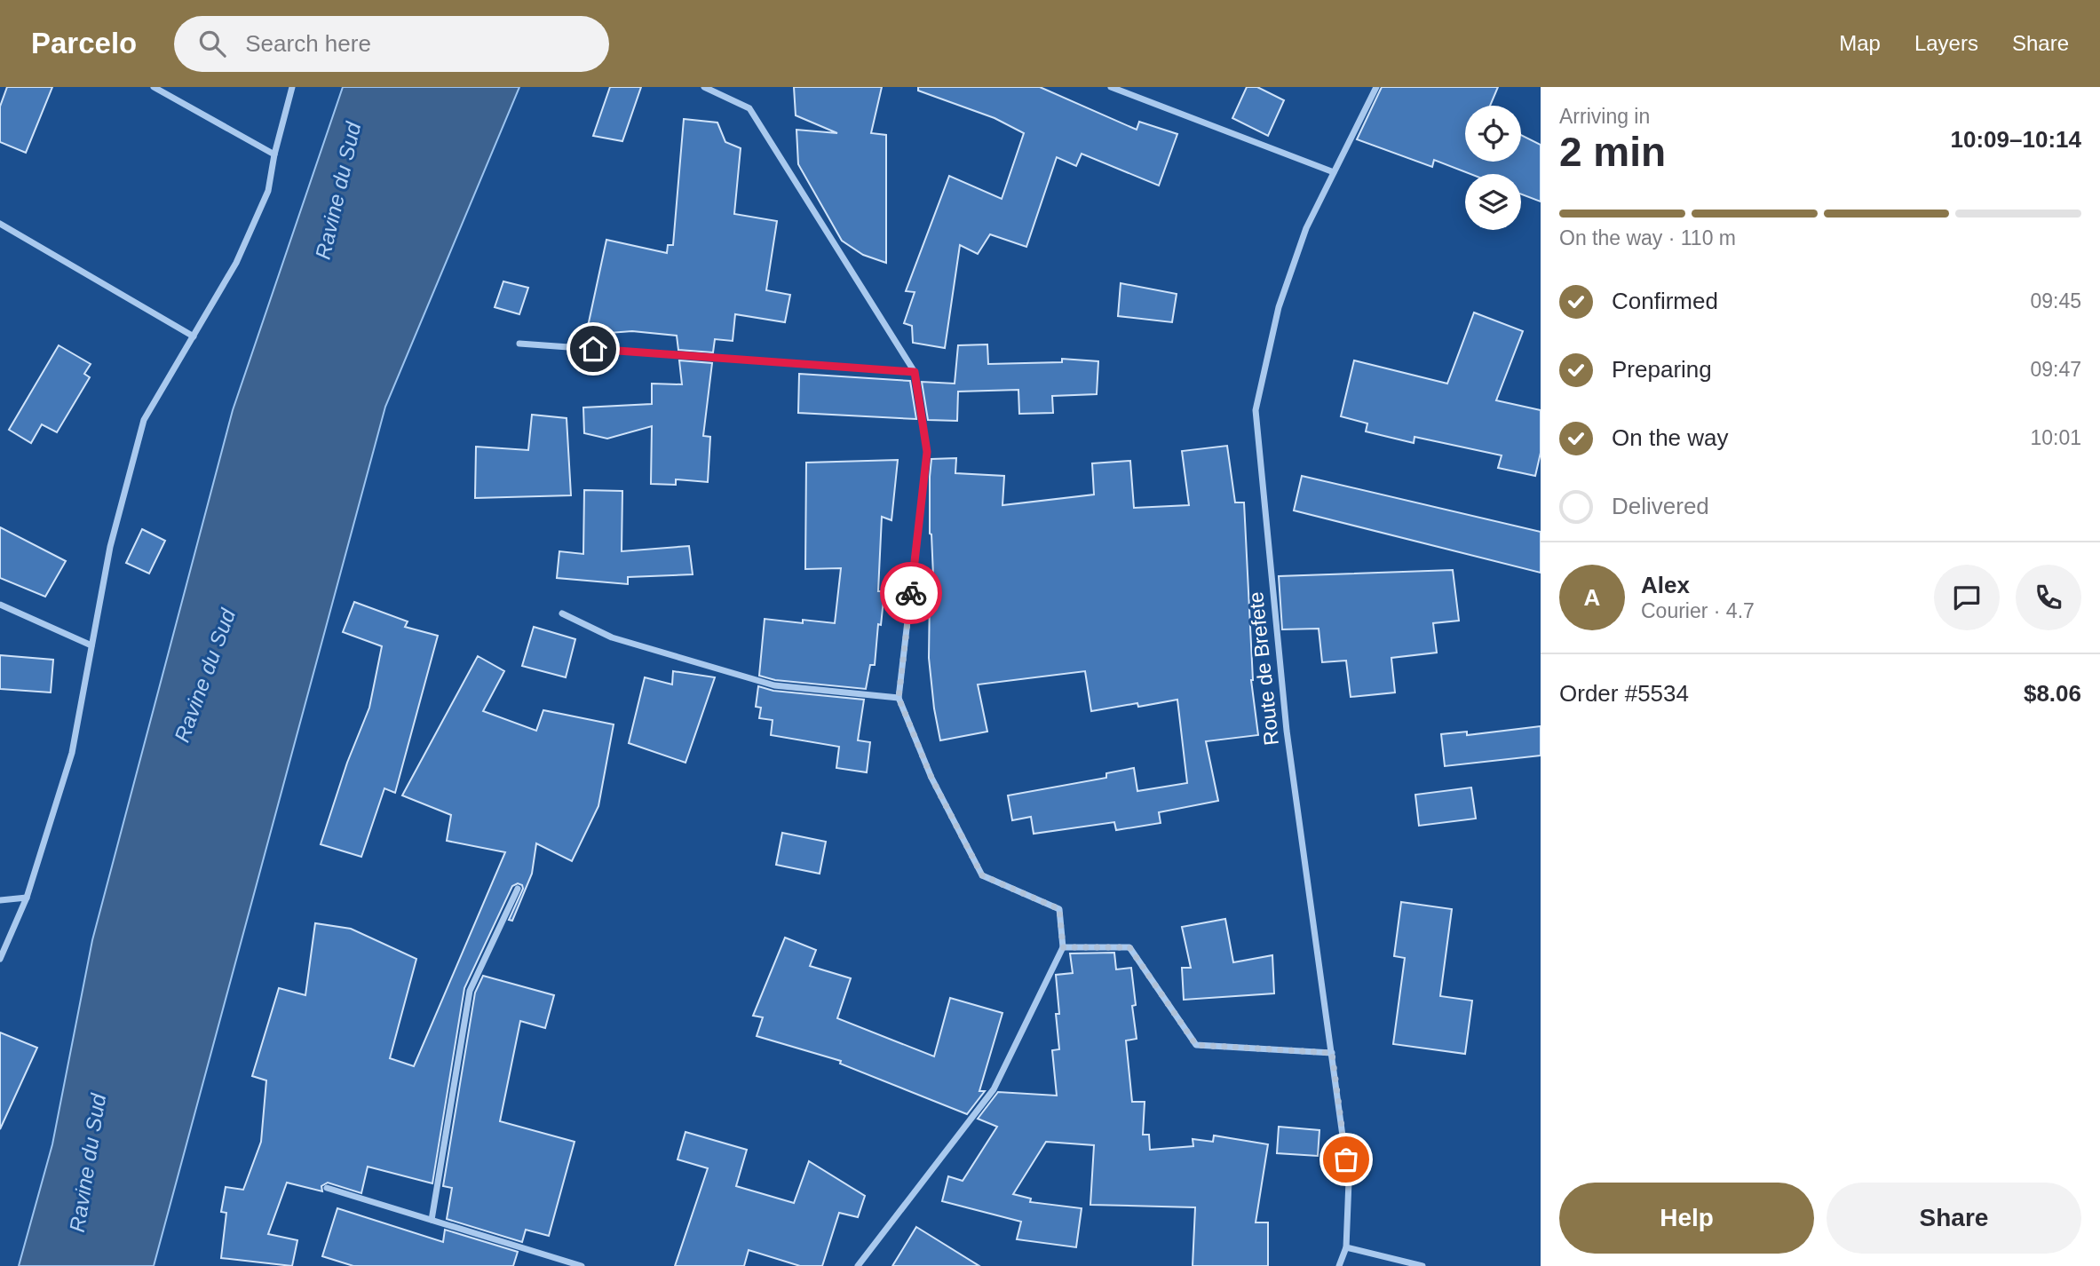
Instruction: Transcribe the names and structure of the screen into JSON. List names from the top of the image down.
{
  "streets": {
    "street": ["Route de Brefete"]
  },
  "water": ["Ravine du Sud"],
  "page": {
    "header": "Parcelo",
    "search": "Search here",
    "nav": ["Map", "Layers", "Share"],
    "heading": ["2 min", "Arriving in", "10:09–10:14"],
    "panel": [
      "Alex",
      "Courier · 4.7",
      "Order #5534",
      "$8.06"
    ],
    "bar": "On the way · 110 m",
    "list": [
      ["Confirmed", "09:45"],
      ["Preparing", "09:47"],
      ["On the way", "10:01"],
      "Delivered"
    ],
    "round": "A",
    "buttons": ["Help", "Share"]
  }
}
